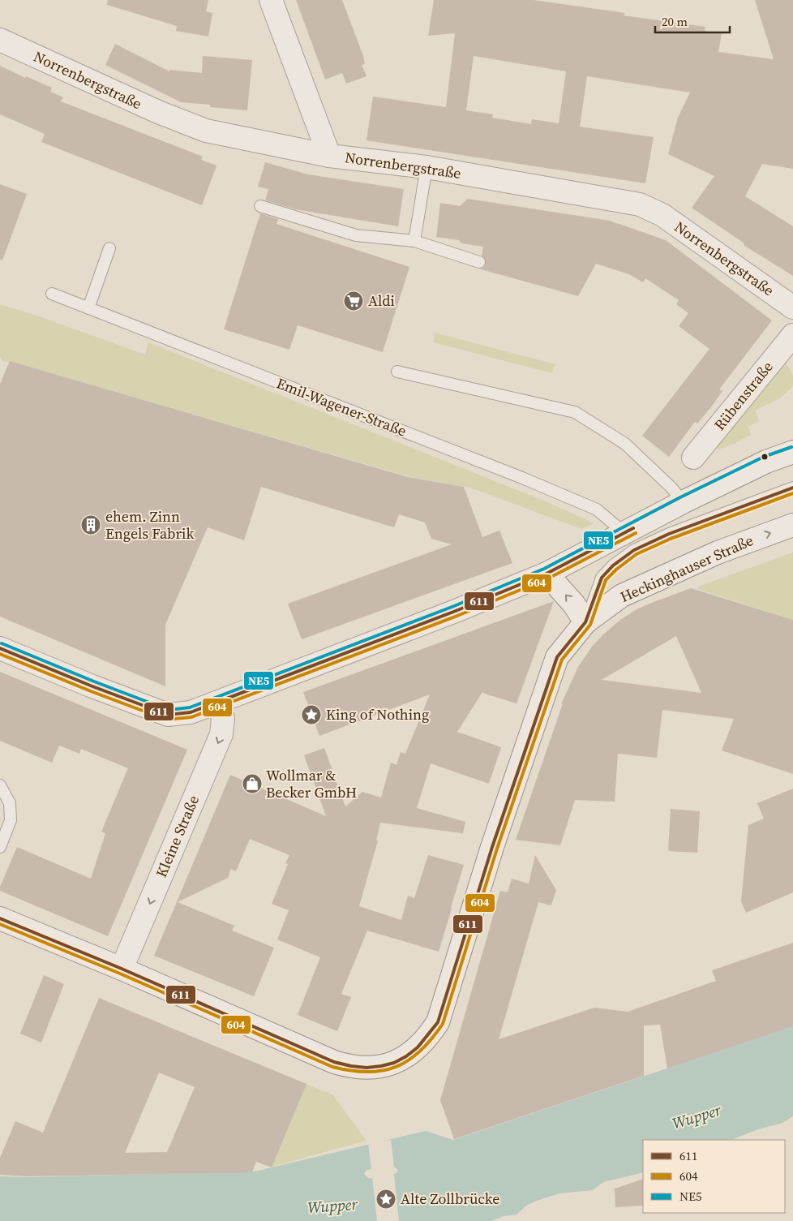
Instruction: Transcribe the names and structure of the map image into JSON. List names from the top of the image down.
{
  "streets": {
    "street": [
      "Norrenbergstraße",
      "Rübenstraße",
      "Heckinghauser Straße",
      "Kleine Straße"
    ],
    "lane": ["Emil-Wagener-Straße"]
  },
  "crossings": [
    ["Heckinghauser Straße", "Kleine Straße"]
  ],
  "one_way": ["Kleine Straße"],
  "water": ["Wupper"],
  "places": {
    "supermarket": ["Aldi"],
    "building": ["ehem. Zinn Engels Fabrik"],
    "place": ["King of Nothing", "Alte Zollbrücke"],
    "shop": ["Wollmar & Becker GmbH"]
  },
  "lines": ["transit line NE5", "transit line 611", "transit line 604"],
  "legend": ["611", "604", "NE5"],
  "scale_bar": "20 m"
}
